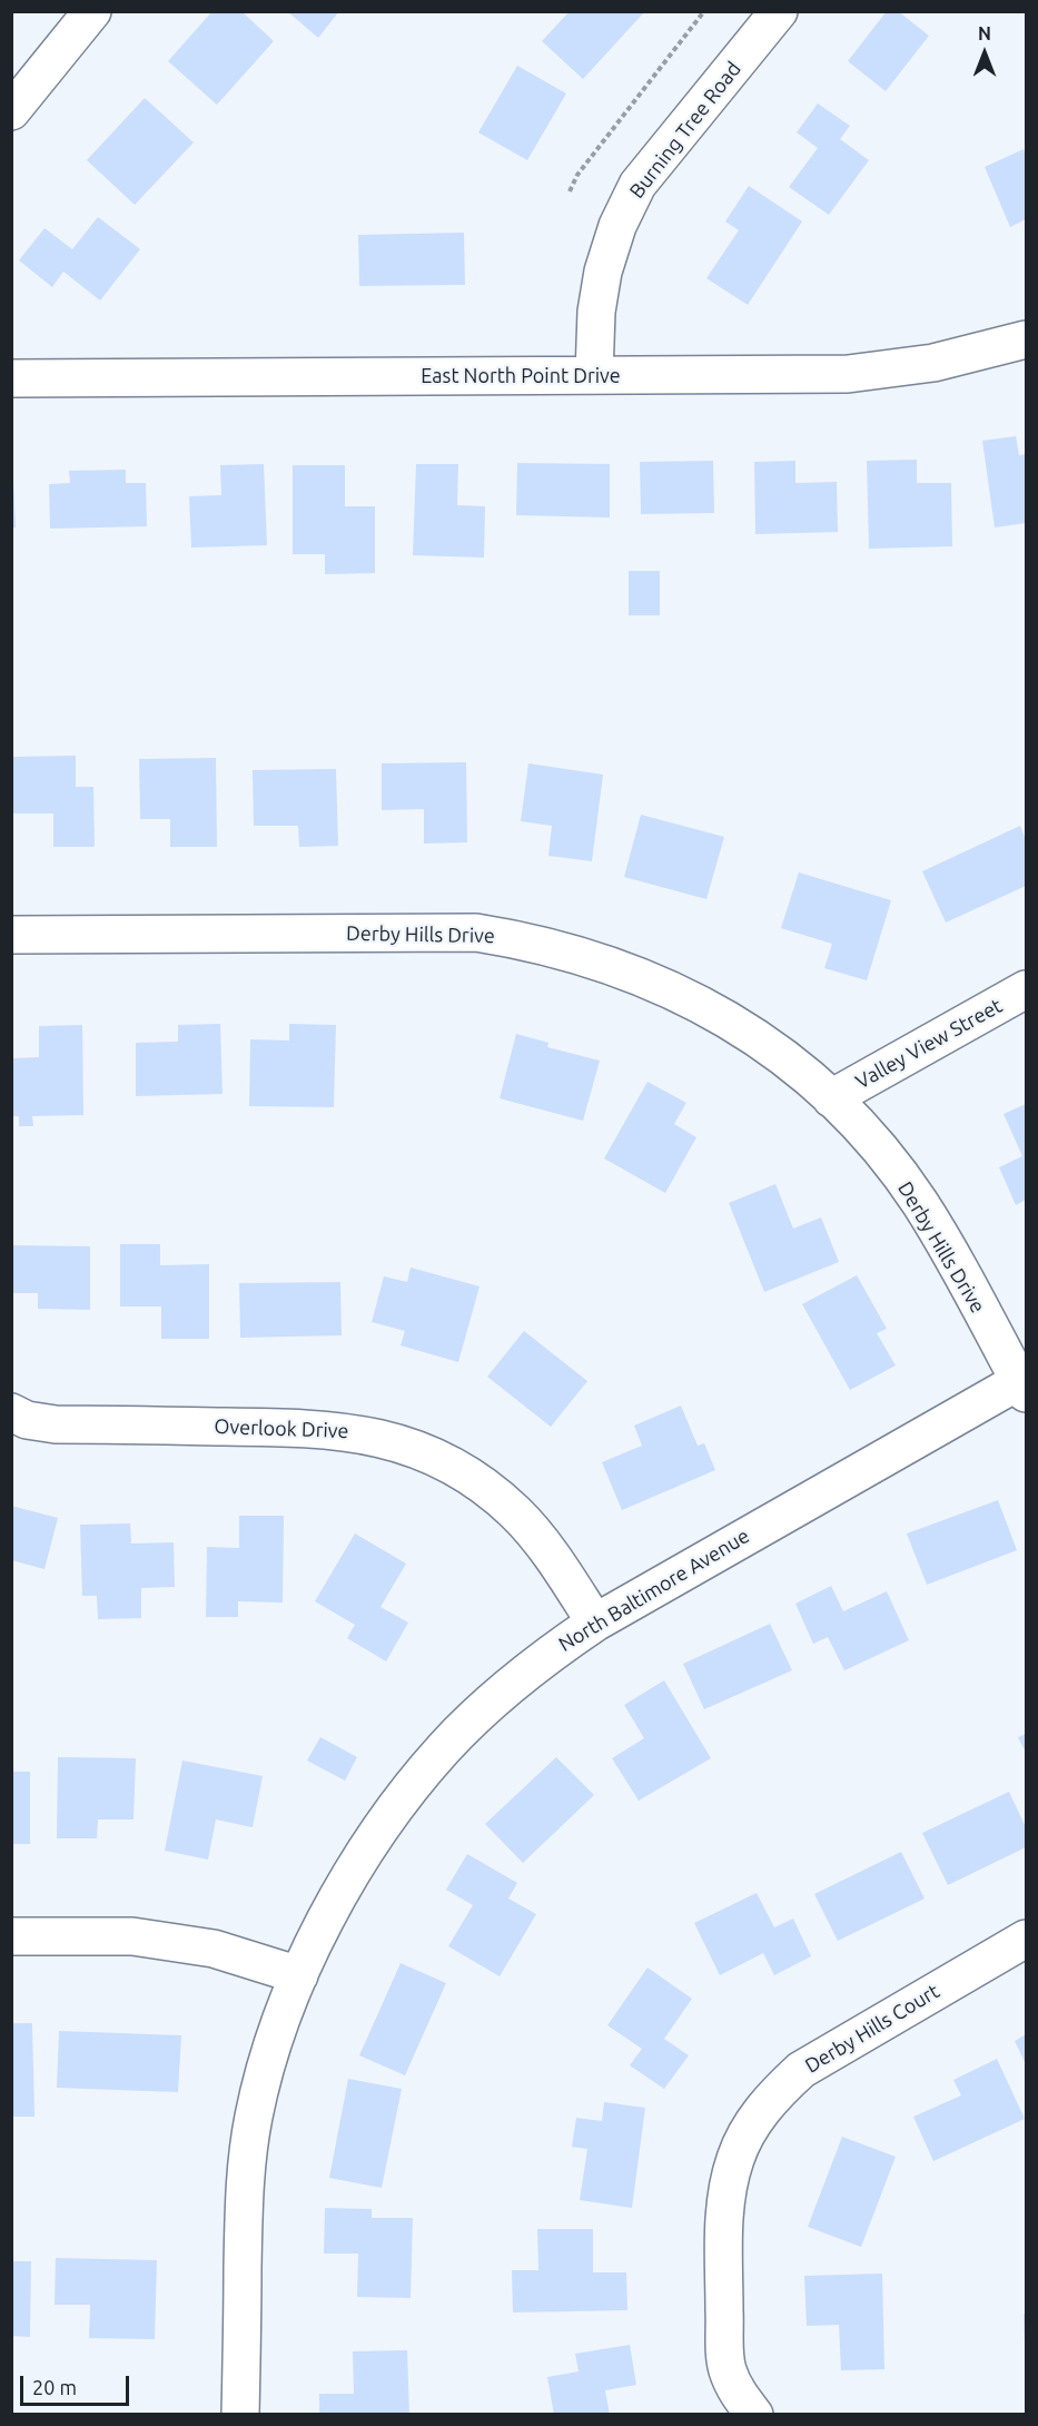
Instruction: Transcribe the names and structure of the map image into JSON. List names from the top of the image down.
{
  "streets": {
    "street": [
      "Burning Tree Road",
      "East North Point Drive",
      "Derby Hills Drive",
      "Valley View Street",
      "Overlook Drive",
      "North Baltimore Avenue",
      "Derby Hills Court"
    ]
  },
  "crossings": [
    ["Burning Tree Road", "East North Point Drive"],
    ["Derby Hills Drive", "Valley View Street"],
    ["Derby Hills Drive", "North Baltimore Avenue"],
    ["Overlook Drive", "North Baltimore Avenue"]
  ],
  "scale_bar": "20 m",
  "north": "top"
}
